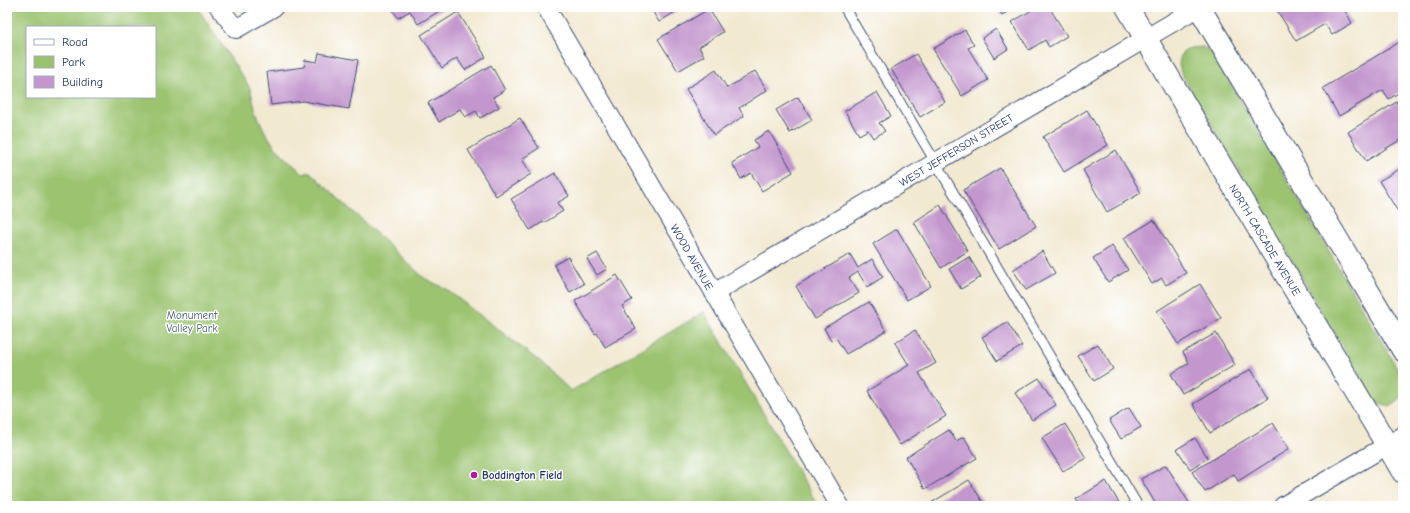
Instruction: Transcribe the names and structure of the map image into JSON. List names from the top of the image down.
{
  "streets": {
    "main road": ["NORTH CASCADE AVENUE"],
    "street": ["WEST JEFFERSON STREET", "WOOD AVENUE"]
  },
  "crossings": [
    ["WEST JEFFERSON STREET", "NORTH CASCADE AVENUE"],
    ["WEST JEFFERSON STREET", "WOOD AVENUE"]
  ],
  "parks": ["Monument Valley Park"],
  "places": ["Boddington Field"],
  "legend": ["Road", "Park", "Building"]
}
